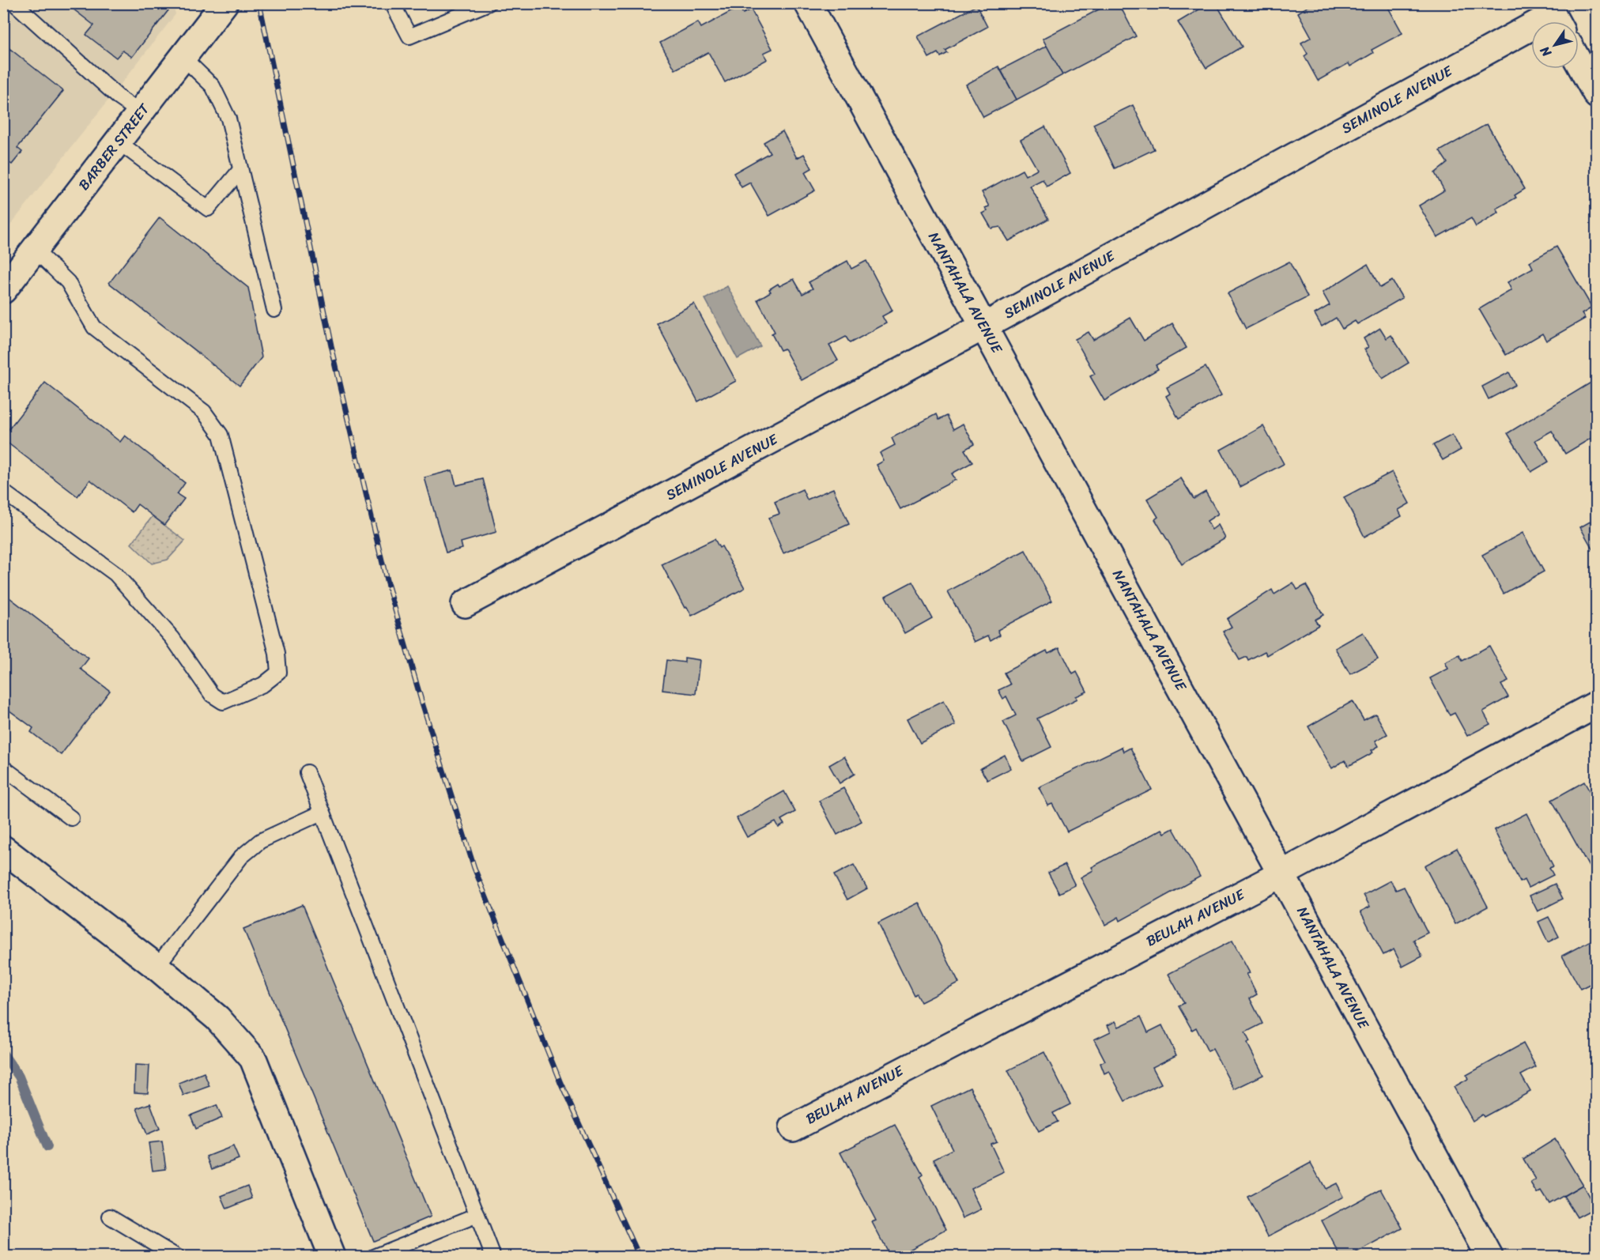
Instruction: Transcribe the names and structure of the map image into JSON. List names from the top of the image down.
{
  "streets": {
    "street": [
      "SEMINOLE AVENUE",
      "BARBER STREET",
      "NANTAHALA AVENUE",
      "BEULAH AVENUE"
    ]
  },
  "crossings": [
    ["SEMINOLE AVENUE", "NANTAHALA AVENUE"],
    ["NANTAHALA AVENUE", "BEULAH AVENUE"]
  ],
  "north": "bottom left"
}
